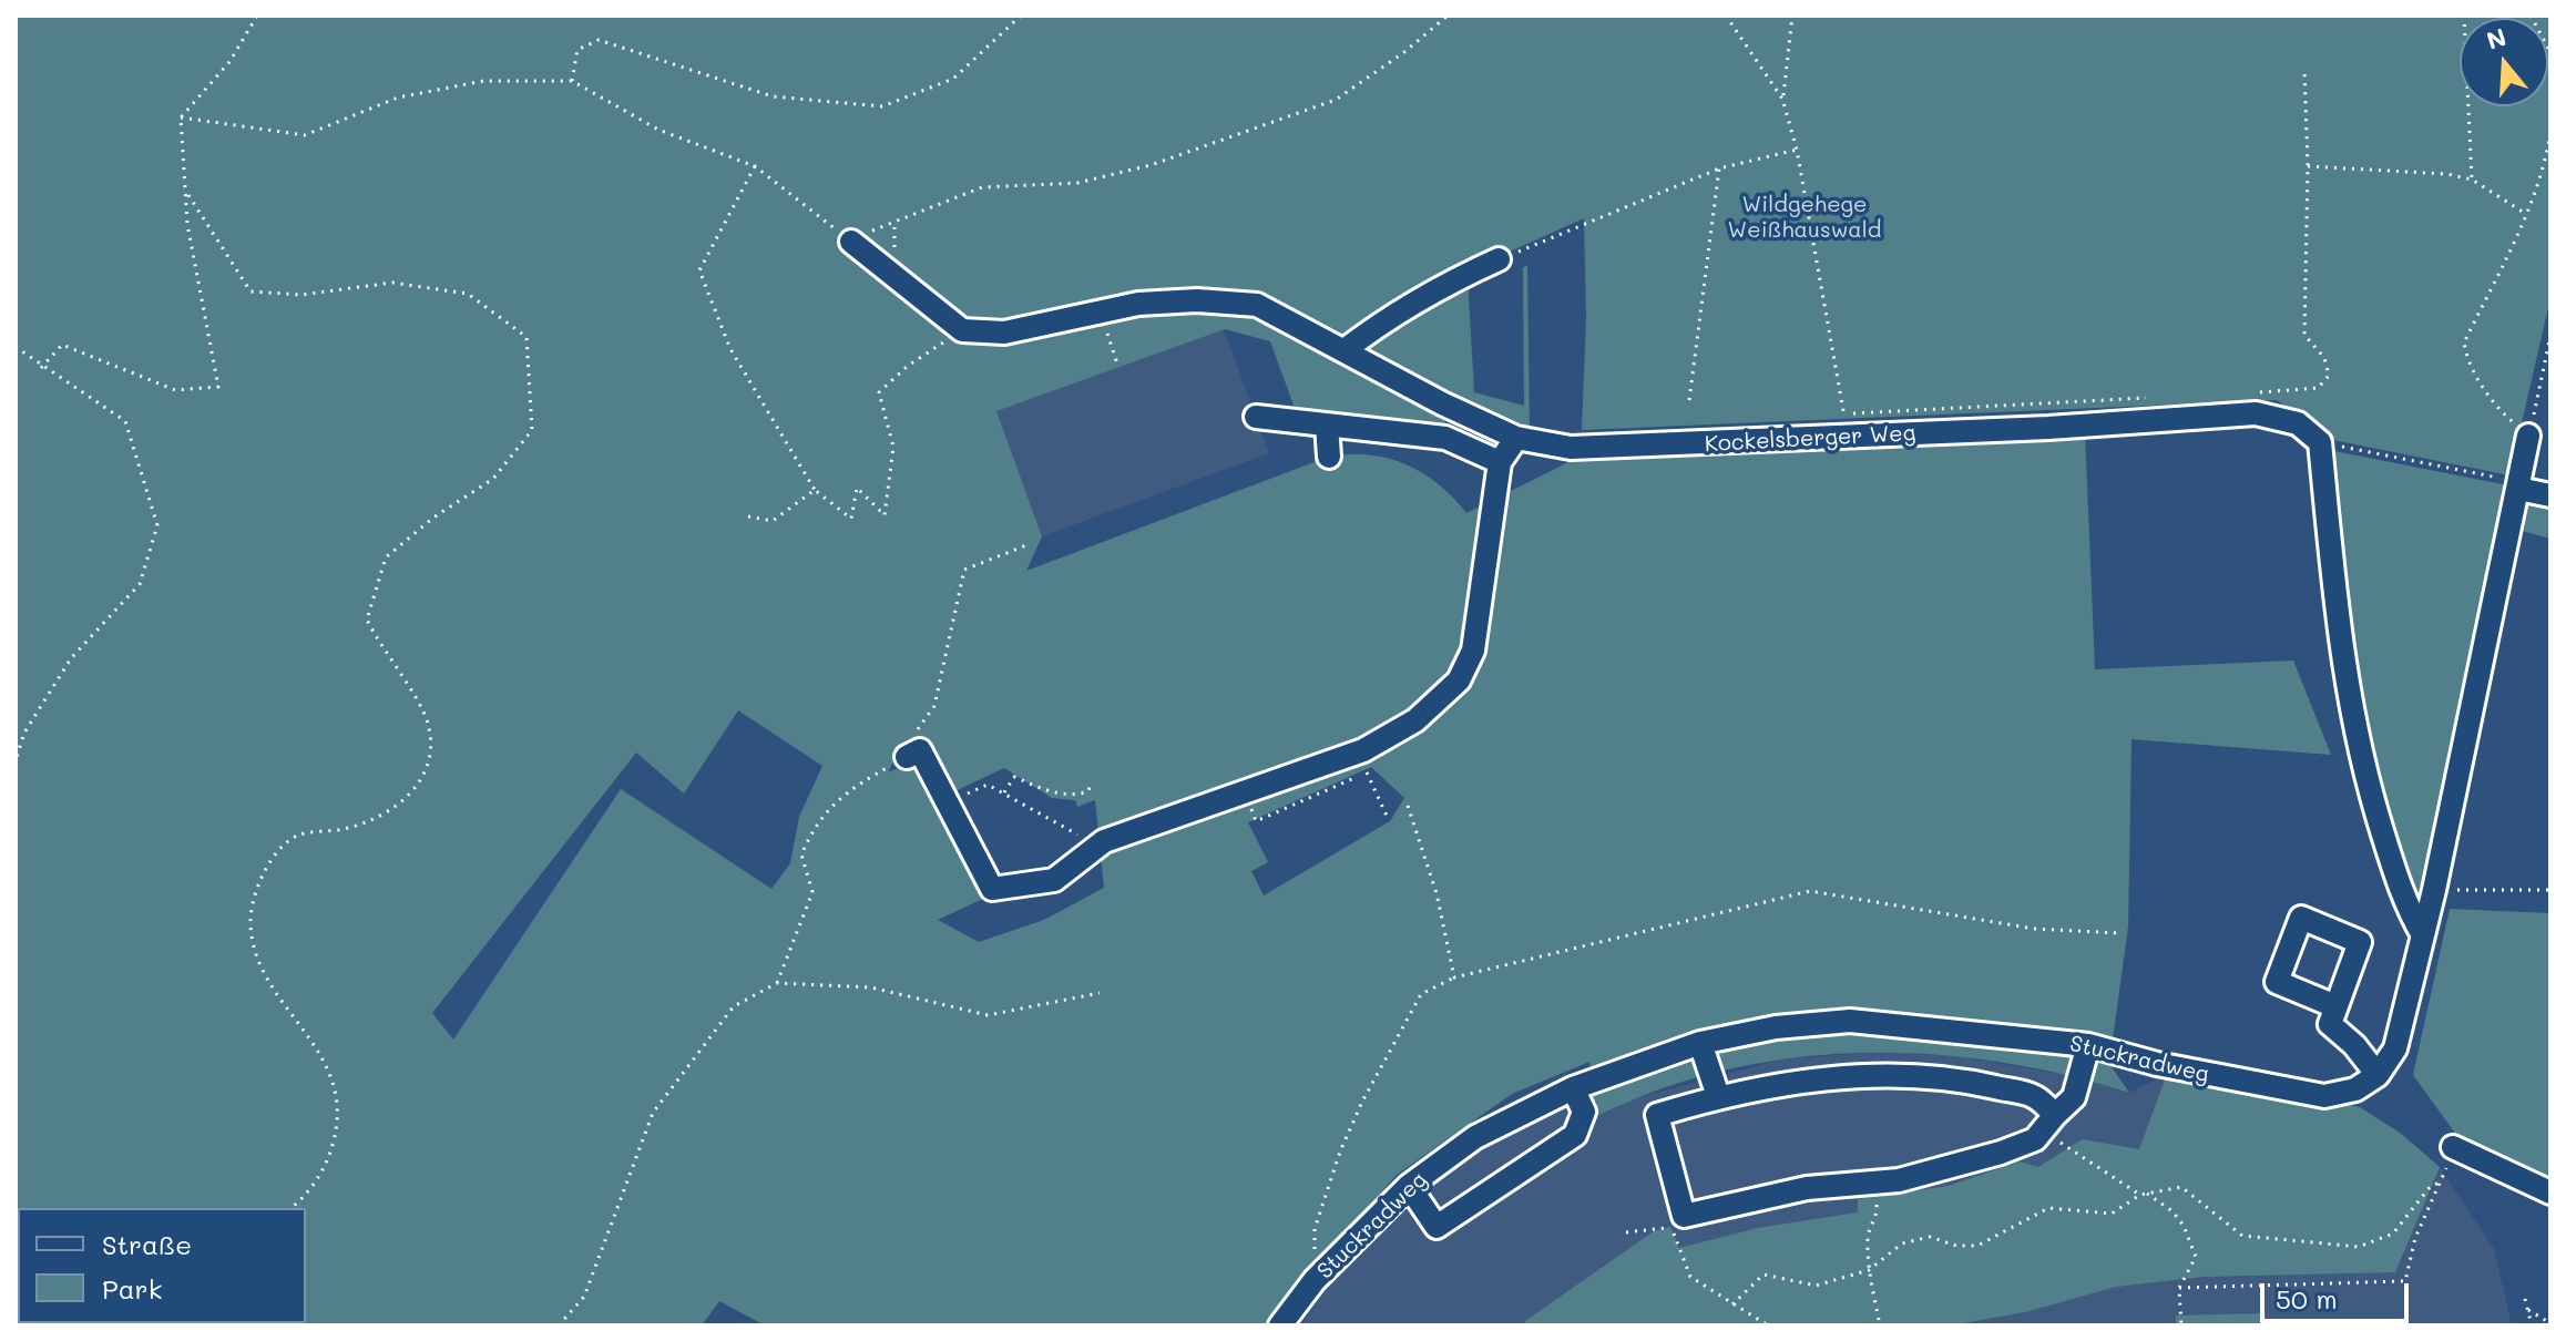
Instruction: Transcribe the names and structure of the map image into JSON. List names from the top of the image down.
{
  "streets": {
    "street": ["Kockelsberger Weg", "Stuckradweg"]
  },
  "parks": ["Wildgehege Weißhauswald"],
  "legend": ["Straße", "Park"],
  "scale_bar": "50 m",
  "north": "top"
}
